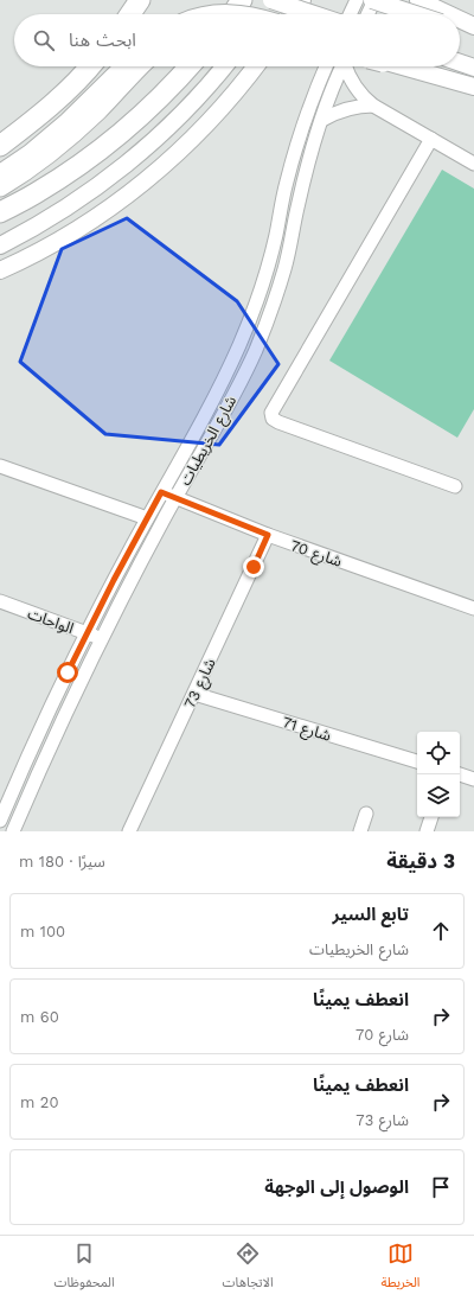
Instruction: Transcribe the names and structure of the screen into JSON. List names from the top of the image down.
{
  "streets": {
    "street": [
      "شارع الخريطيات",
      "شارع 70",
      "الواحات",
      "شارع 73",
      "شارع 71"
    ]
  },
  "crossings": [
    ["شارع الخريطيات", "شارع 70"],
    ["شارع الخريطيات", "الواحات"],
    ["شارع 70", "شارع 73"],
    ["شارع 73", "شارع 71"]
  ],
  "page": {
    "search": "ابحث هنا",
    "heading": ["3 دقيقة", "سيرًا · 180 m"],
    "list": [
      ["تابع السير", "شارع الخريطيات", "100 m"],
      ["انعطف يمينًا", "شارع 70", "60 m"],
      ["انعطف يمينًا", "شارع 73", "20 m"],
      "الوصول إلى الوجهة"
    ],
    "nav": ["الخريطة", "الاتجاهات", "المحفوظات"]
  }
}
